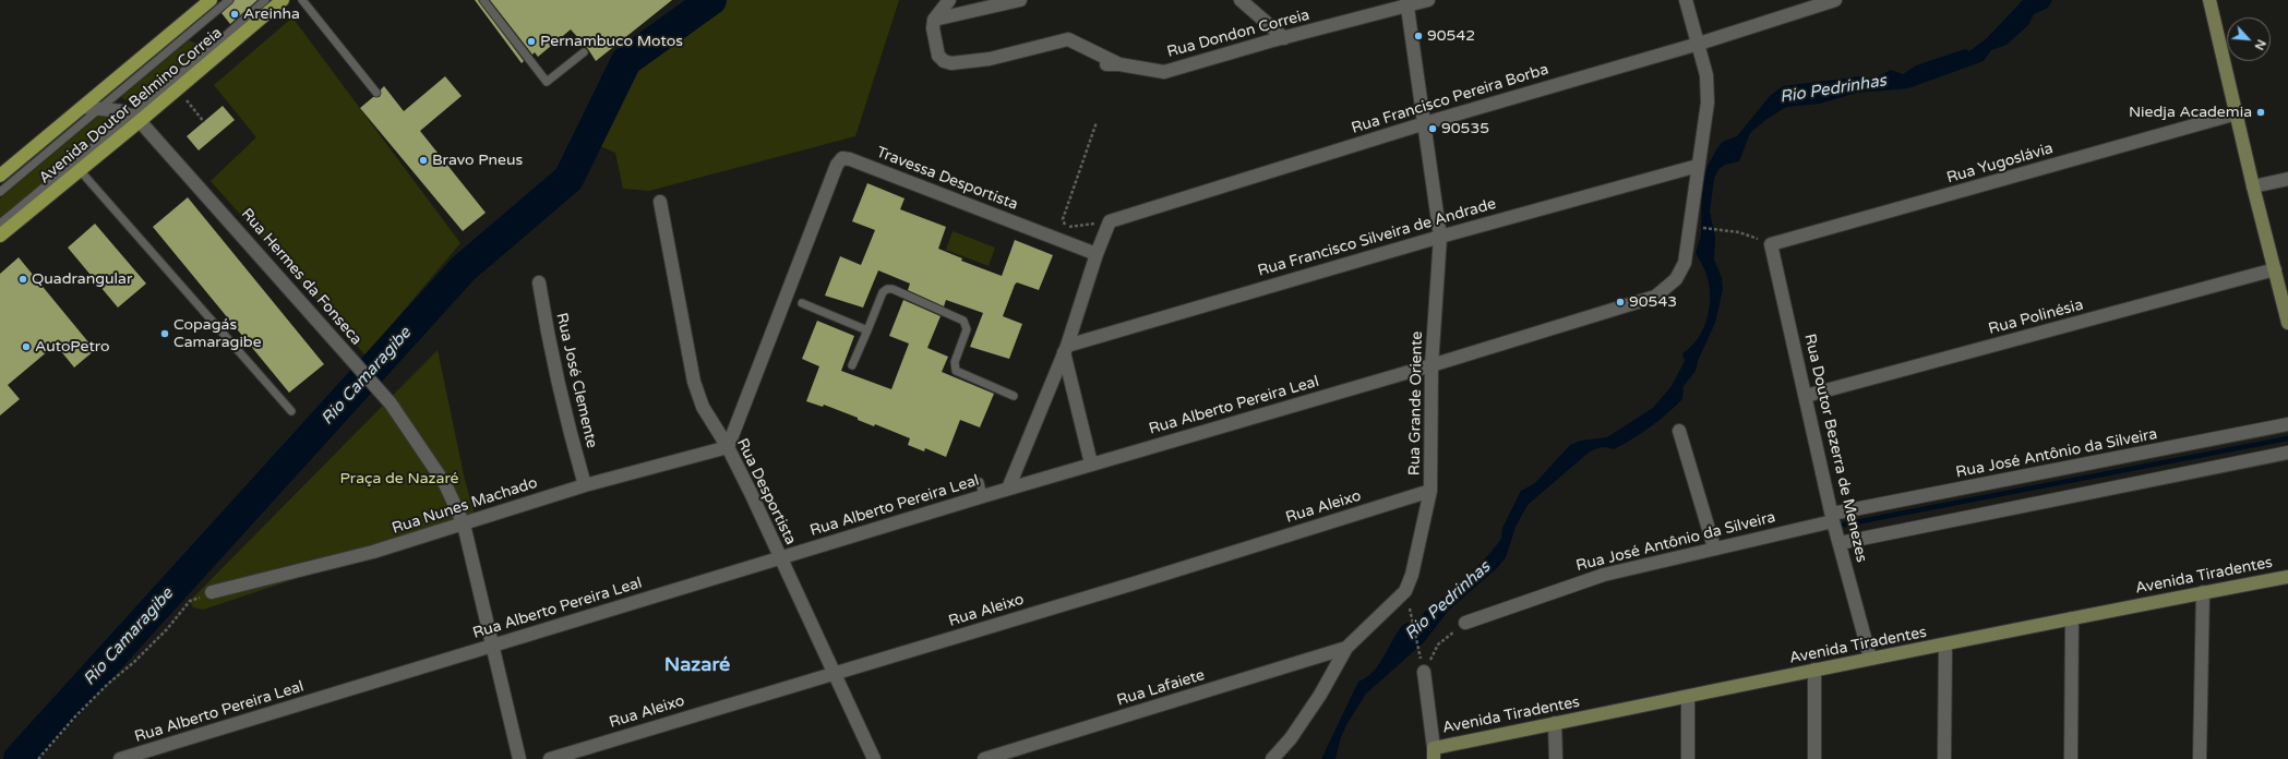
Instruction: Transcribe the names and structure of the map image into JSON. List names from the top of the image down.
{
  "streets": {
    "main road": ["Avenida Doutor Belmino Correia"],
    "street": [
      "Rua Dondon Correia",
      "Rua Francisco Pereira Borba",
      "Rua Yugoslávia",
      "Travessa Desportista",
      "Rua Francisco Silveira de Andrade",
      "Rua Hermes da Fonseca",
      "Rua Polinésia",
      "Rua José Clemente",
      "Rua Grande Oriente",
      "Rua Alberto Pereira Leal",
      "Rua Doutor Bezerra de Menezes",
      "Rua José Antônio da Silveira",
      "Rua Desportista",
      "Rua Nunes Machado",
      "Rua Aleixo",
      "Avenida Tiradentes",
      "Rua Lafaiete"
    ]
  },
  "crossings": [
    ["Rua Dondon Correia", "Rua Grande Oriente"],
    ["Rua Francisco Pereira Borba", "Rua Grande Oriente"],
    ["Avenida Doutor Belmino Correia", "Rua Hermes da Fonseca"],
    ["Rua Yugoslávia", "Rua Doutor Bezerra de Menezes"],
    ["Travessa Desportista", "Rua Desportista"],
    ["Travessa Desportista", "Rua Nunes Machado"],
    ["Rua Francisco Silveira de Andrade", "Rua Grande Oriente"],
    ["Rua Francisco Silveira de Andrade", "Rua Alberto Pereira Leal"],
    ["Rua Hermes da Fonseca", "Rua Alberto Pereira Leal"],
    ["Rua Hermes da Fonseca", "Rua Nunes Machado"],
    ["Rua Polinésia", "Rua Doutor Bezerra de Menezes"],
    ["Rua José Clemente", "Rua Nunes Machado"],
    ["Rua Grande Oriente", "Rua Alberto Pereira Leal"],
    ["Rua Grande Oriente", "Rua Aleixo"],
    ["Rua Grande Oriente", "Rua Lafaiete"],
    ["Rua Alberto Pereira Leal", "Rua Desportista"],
    ["Rua Doutor Bezerra de Menezes", "Rua José Antônio da Silveira"],
    ["Rua Doutor Bezerra de Menezes", "Avenida Tiradentes"],
    ["Rua Desportista", "Rua Nunes Machado"],
    ["Rua Desportista", "Rua Aleixo"]
  ],
  "districts": ["Nazaré"],
  "water": ["Rio Pedrinhas", "Rio Camaragibe"],
  "parks": ["Praça de Nazaré"],
  "places": [
    "Areinha",
    "90542",
    "Pernambuco Motos",
    "Niedja Academia",
    "90535",
    "Bravo Pneus",
    "Quadrangular",
    "90543",
    "Copagás Camaragibe",
    "AutoPetro"
  ],
  "north": "bottom right"
}
